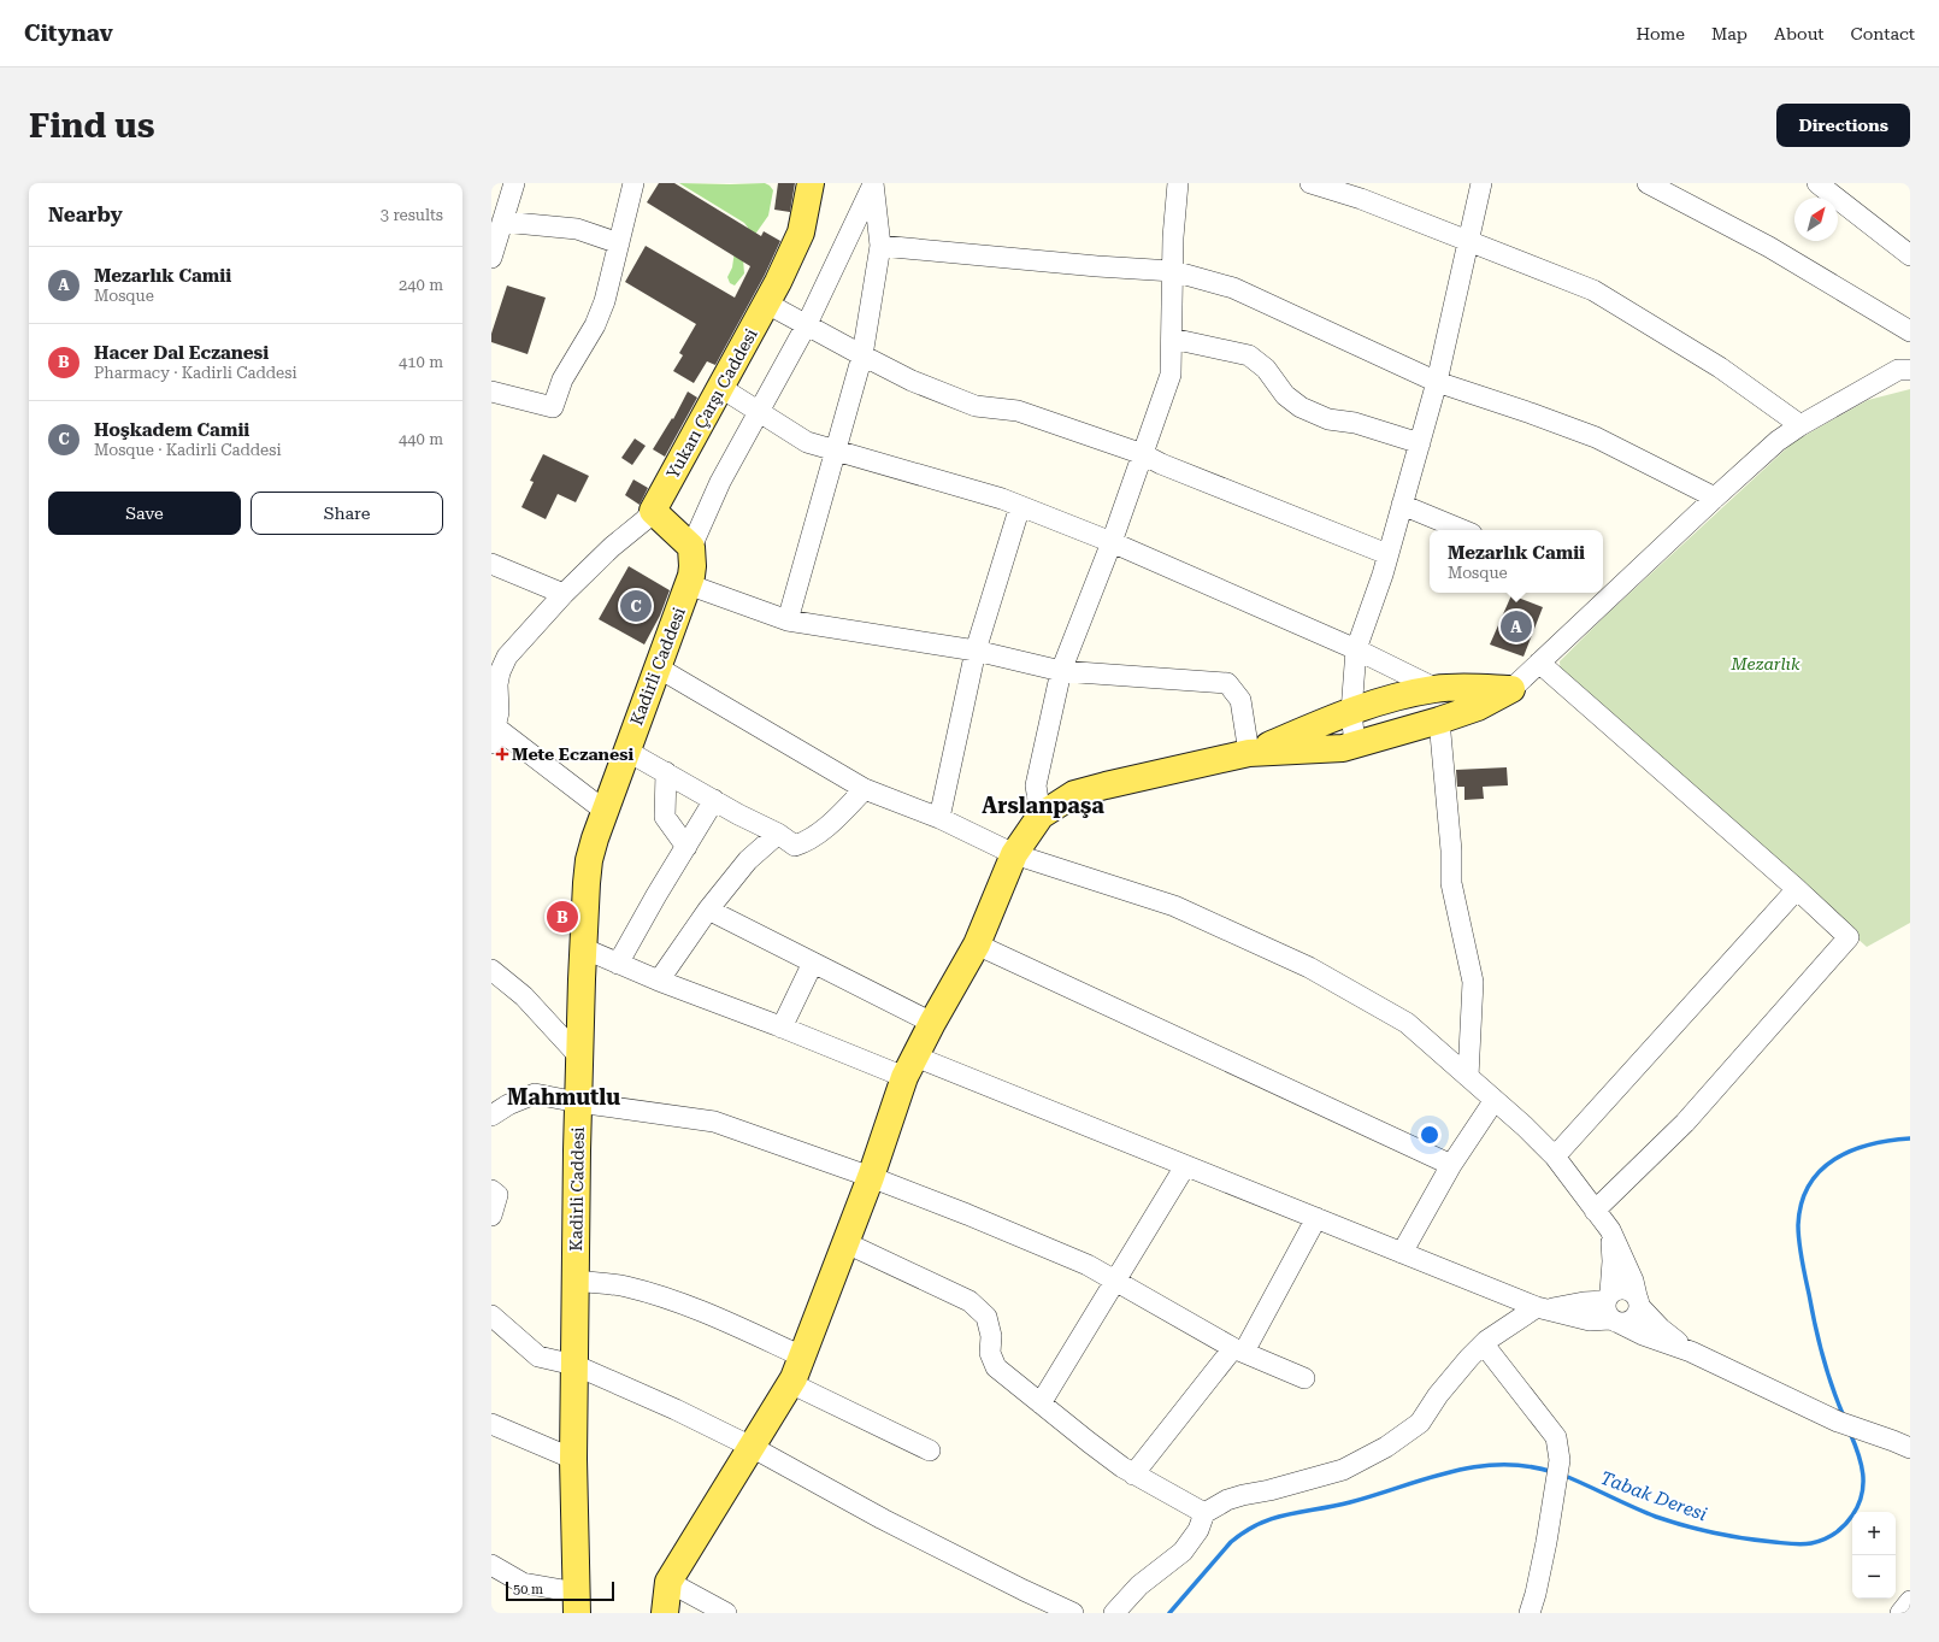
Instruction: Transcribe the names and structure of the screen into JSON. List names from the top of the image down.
{
  "streets": {
    "main road": ["Yukarı Çarşı Caddesi", "Kadirli Caddesi"]
  },
  "districts": ["Arslanpaşa", "Mahmutlu"],
  "water": ["Tabak Deresi"],
  "parks": ["Mezarlık"],
  "places": {
    "health": ["Mete Eczanesi"]
  },
  "scale_bar": "50 m",
  "north": "top right",
  "page": {
    "header": "Citynav",
    "nav": [
      "Home",
      "Map",
      "About",
      "Contact"
    ],
    "buttons": [
      "Directions",
      ["Save", "Share"]
    ],
    "title": "Find us",
    "heading": ["Nearby", "3 results"],
    "list": [
      {
        "mark": "A",
        "name": "Mezarlık Camii",
        "note": "Mosque",
        "value": "240 m"
      },
      {
        "mark": "B",
        "name": "Hacer Dal Eczanesi",
        "note": "Pharmacy · Kadirli Caddesi",
        "value": "410 m"
      },
      {
        "mark": "C",
        "name": "Hoşkadem Camii",
        "note": "Mosque · Kadirli Caddesi",
        "value": "440 m"
      }
    ],
    "popup": ["Mezarlık Camii", "Mosque"],
    "pins": ["C", "A", "B"],
    "map_buttons": ["+", "−"],
    "scale": "50 m"
  }
}
